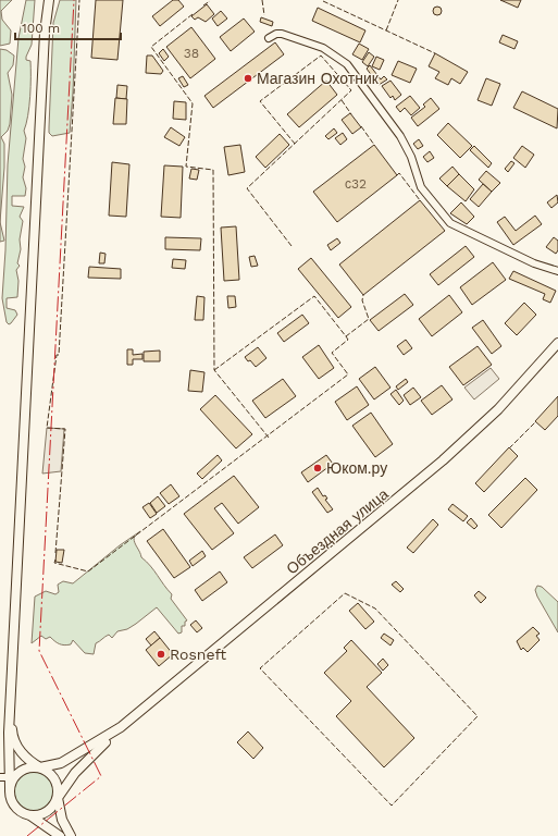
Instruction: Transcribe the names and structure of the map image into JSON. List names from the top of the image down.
{
  "streets": {
    "street": ["Объездная улица"]
  },
  "places": ["Магазин Охотник", "Юком.ру", "Rosneft"],
  "house_numbers": ["38", "с32"],
  "scale_bar": "100 m"
}
